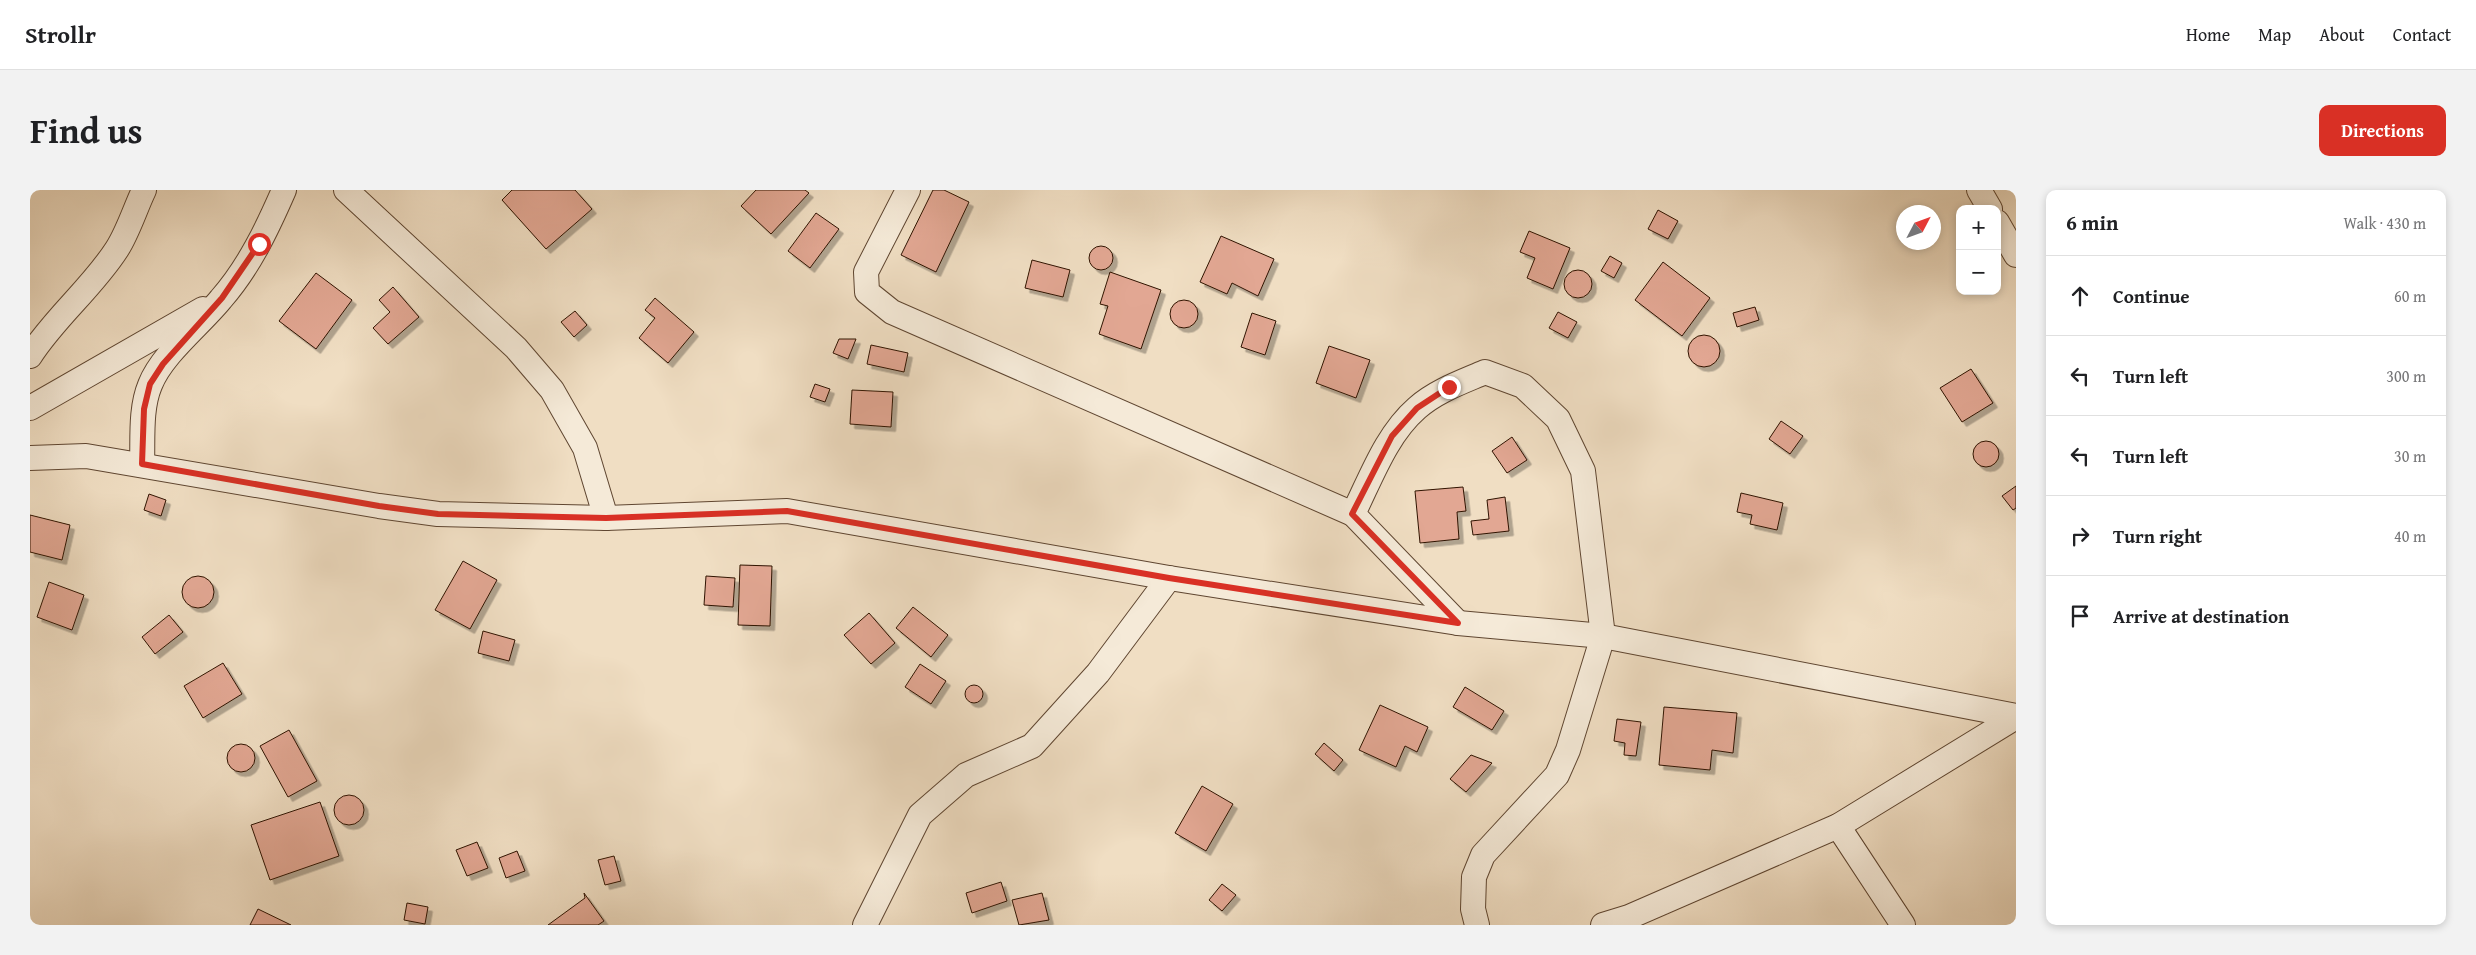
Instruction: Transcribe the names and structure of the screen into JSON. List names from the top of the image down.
{
  "north": "top right",
  "page": {
    "header": "Strollr",
    "nav": [
      "Home",
      "Map",
      "About",
      "Contact"
    ],
    "title": "Find us",
    "buttons": "Directions",
    "heading": ["6 min", "Walk · 430 m"],
    "map_buttons": ["+", "−"],
    "list": [
      ["Continue", "60 m"],
      ["Turn left", "300 m"],
      ["Turn left", "30 m"],
      ["Turn right", "40 m"],
      "Arrive at destination"
    ]
  }
}
